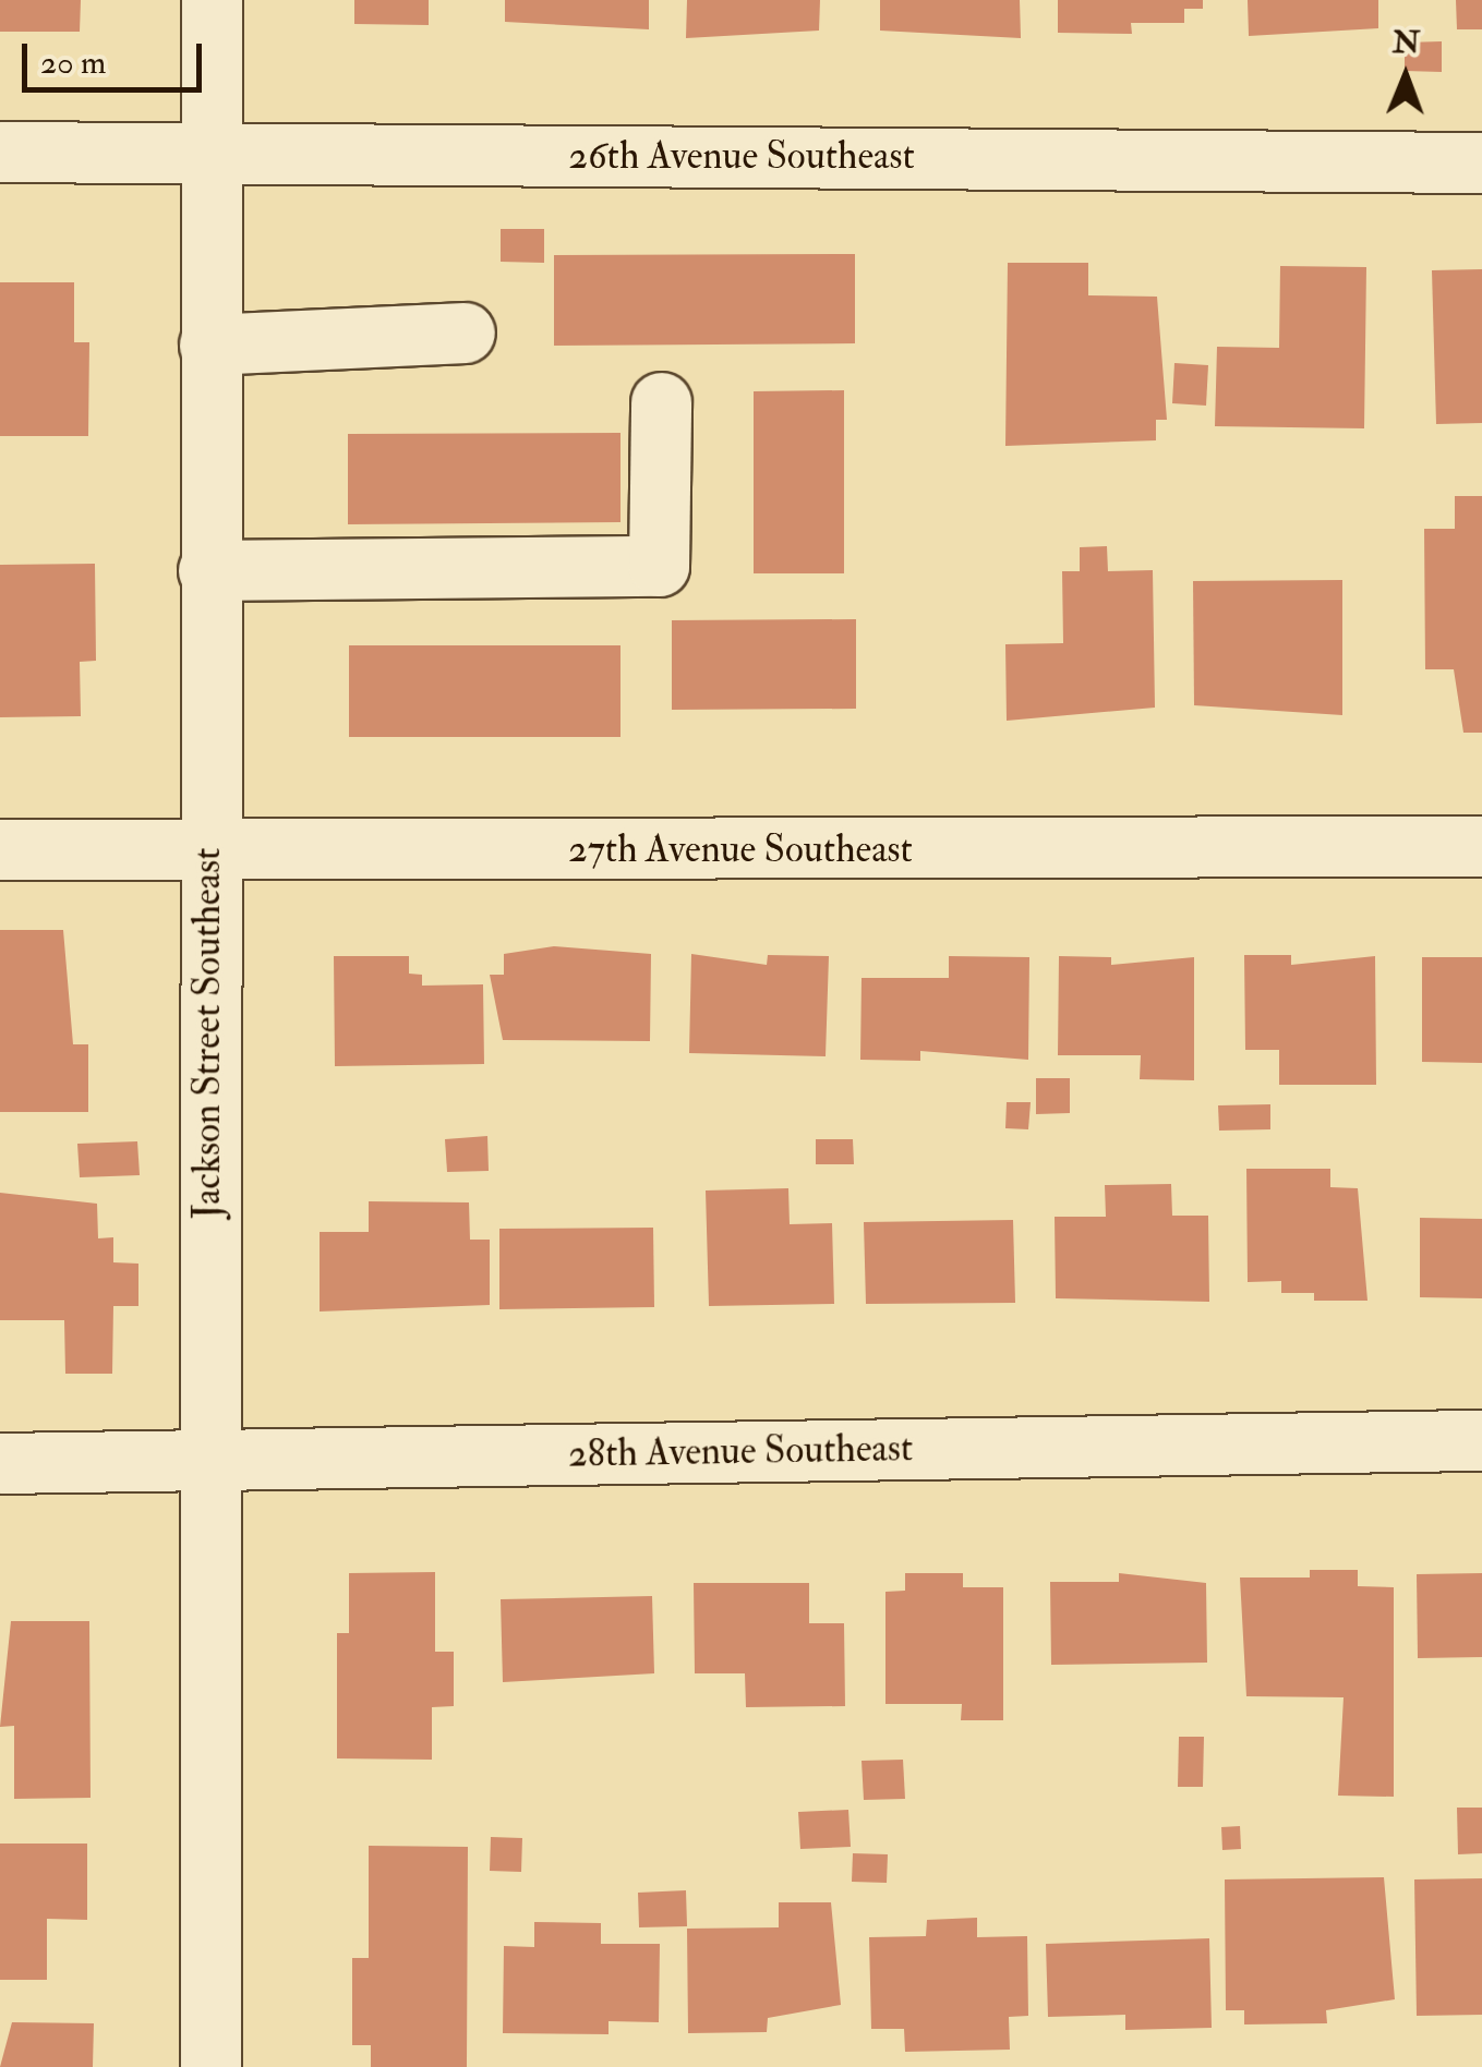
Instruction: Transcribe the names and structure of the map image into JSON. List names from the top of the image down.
{
  "streets": {
    "street": [
      "26th Avenue Southeast",
      "27th Avenue Southeast",
      "Jackson Street Southeast",
      "28th Avenue Southeast"
    ]
  },
  "crossings": [
    ["26th Avenue Southeast", "Jackson Street Southeast"],
    ["27th Avenue Southeast", "Jackson Street Southeast"],
    ["Jackson Street Southeast", "28th Avenue Southeast"]
  ],
  "scale_bar": "20 m",
  "north": "top"
}
